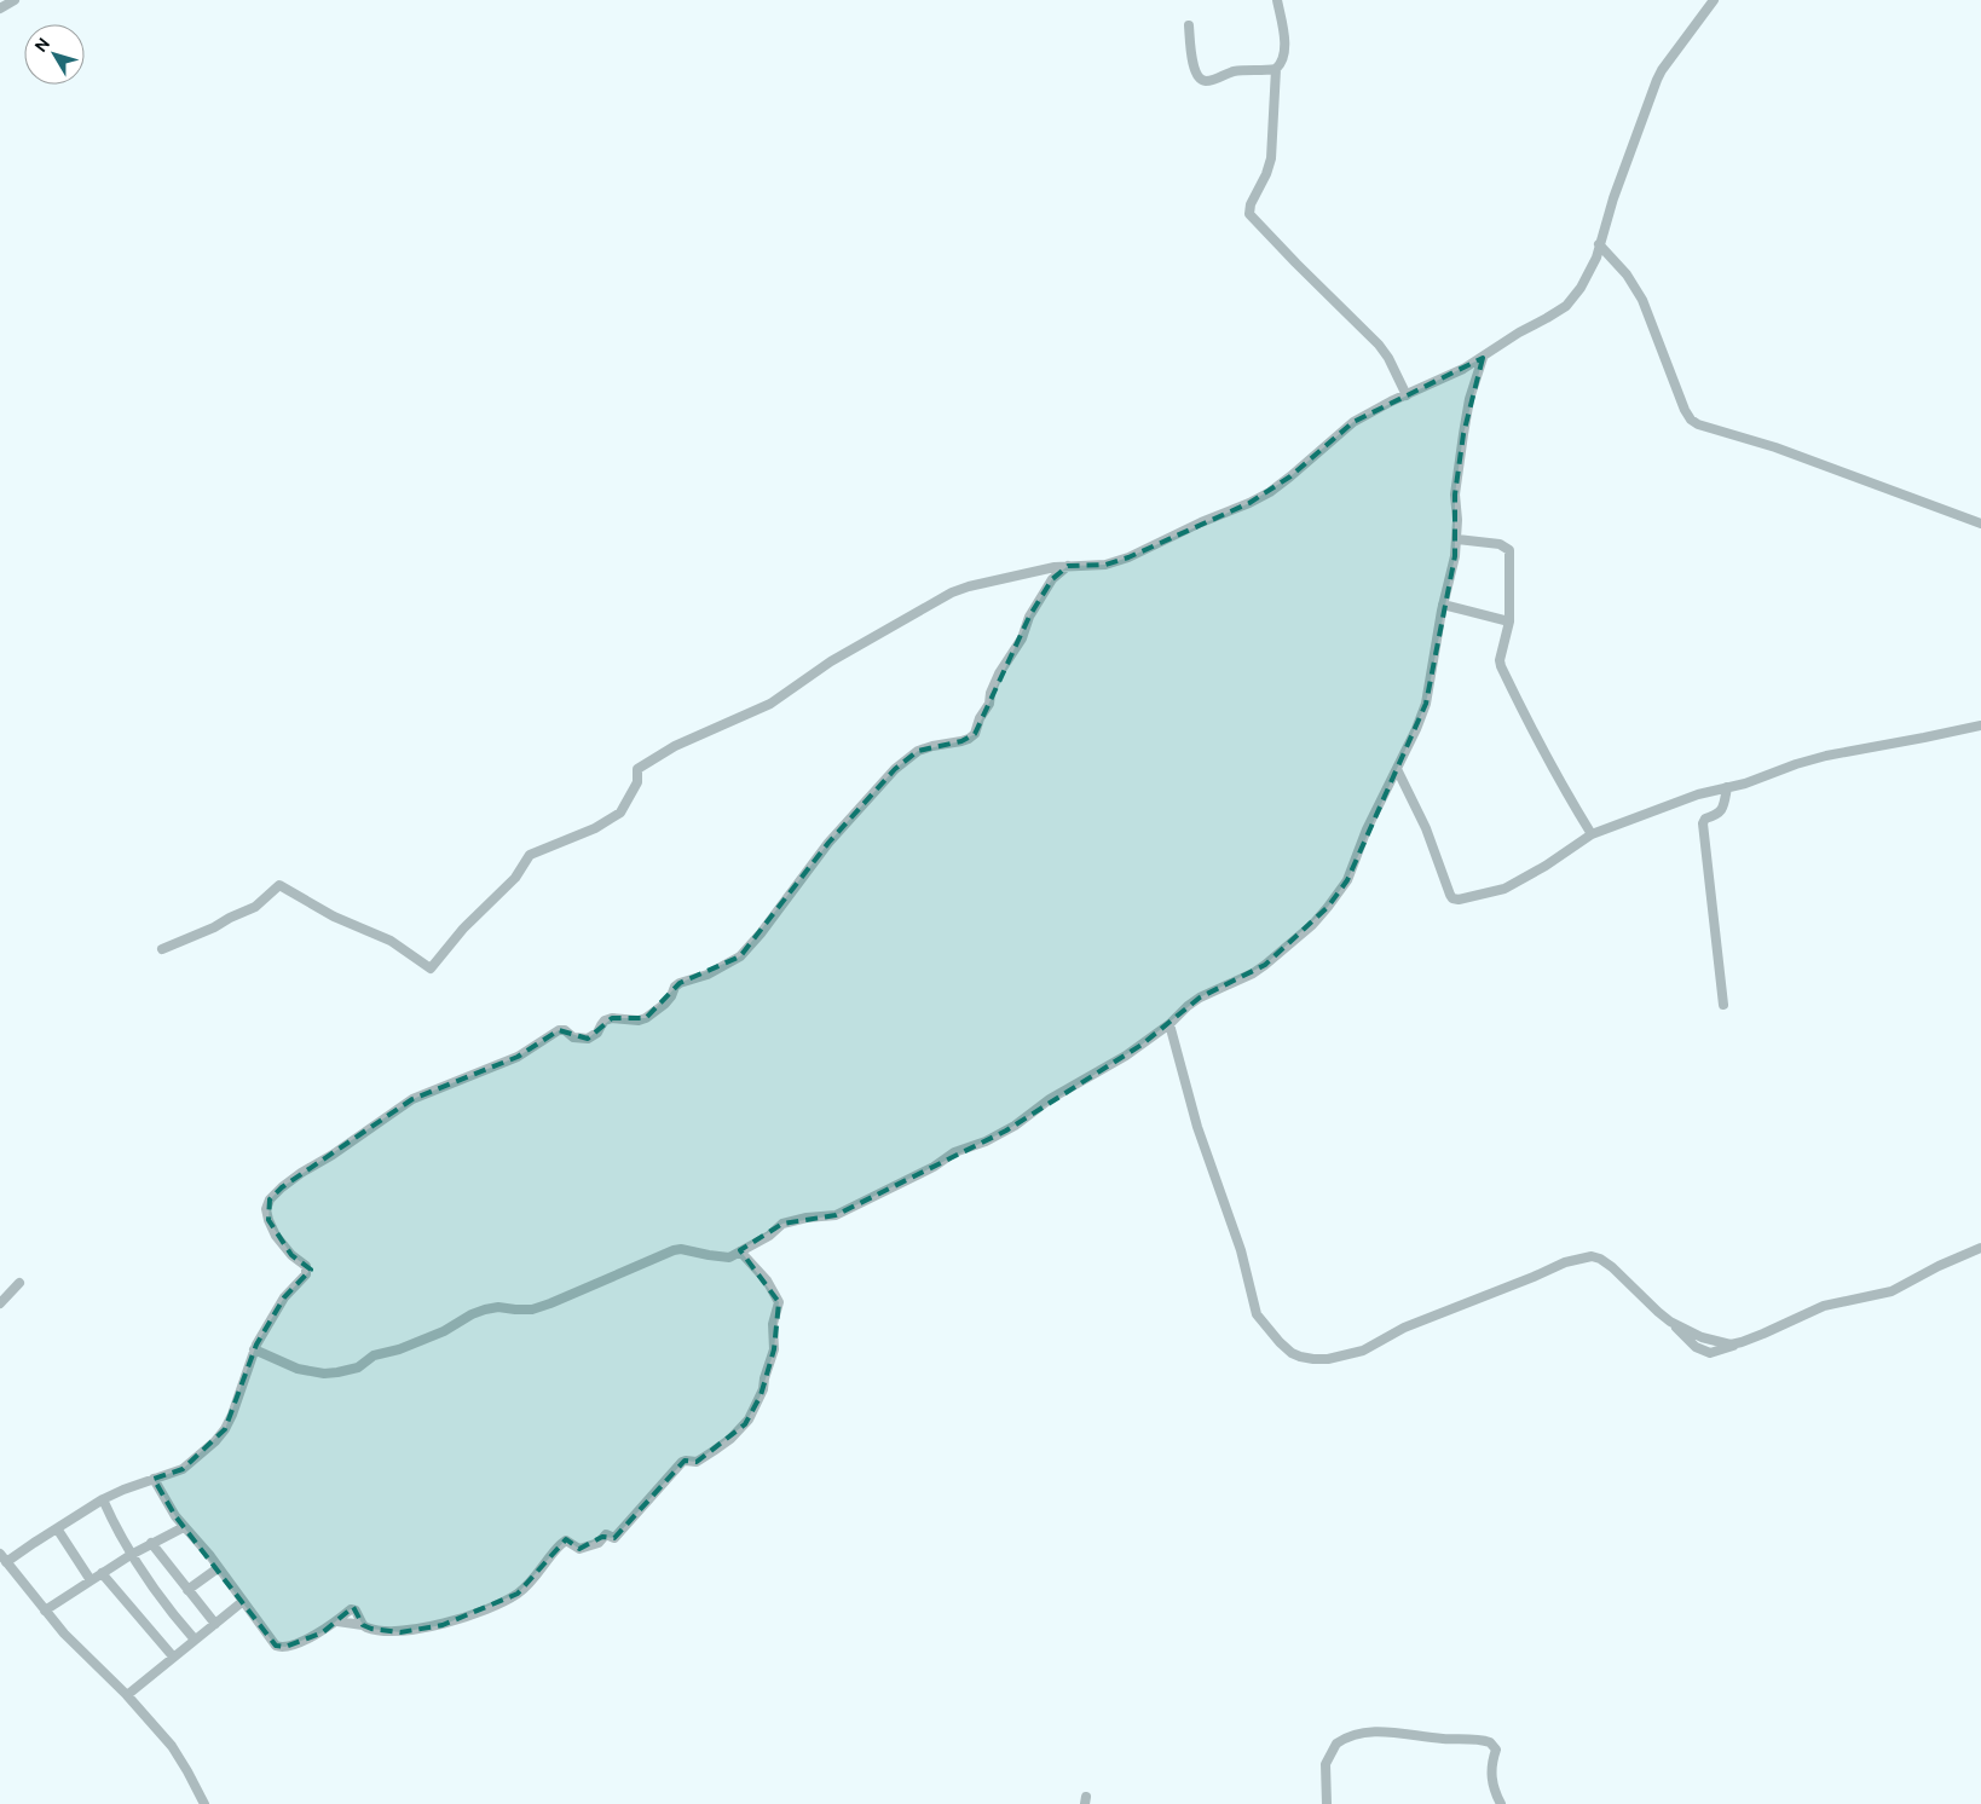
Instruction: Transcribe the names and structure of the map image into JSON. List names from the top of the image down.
{
  "north": "top left"
}
